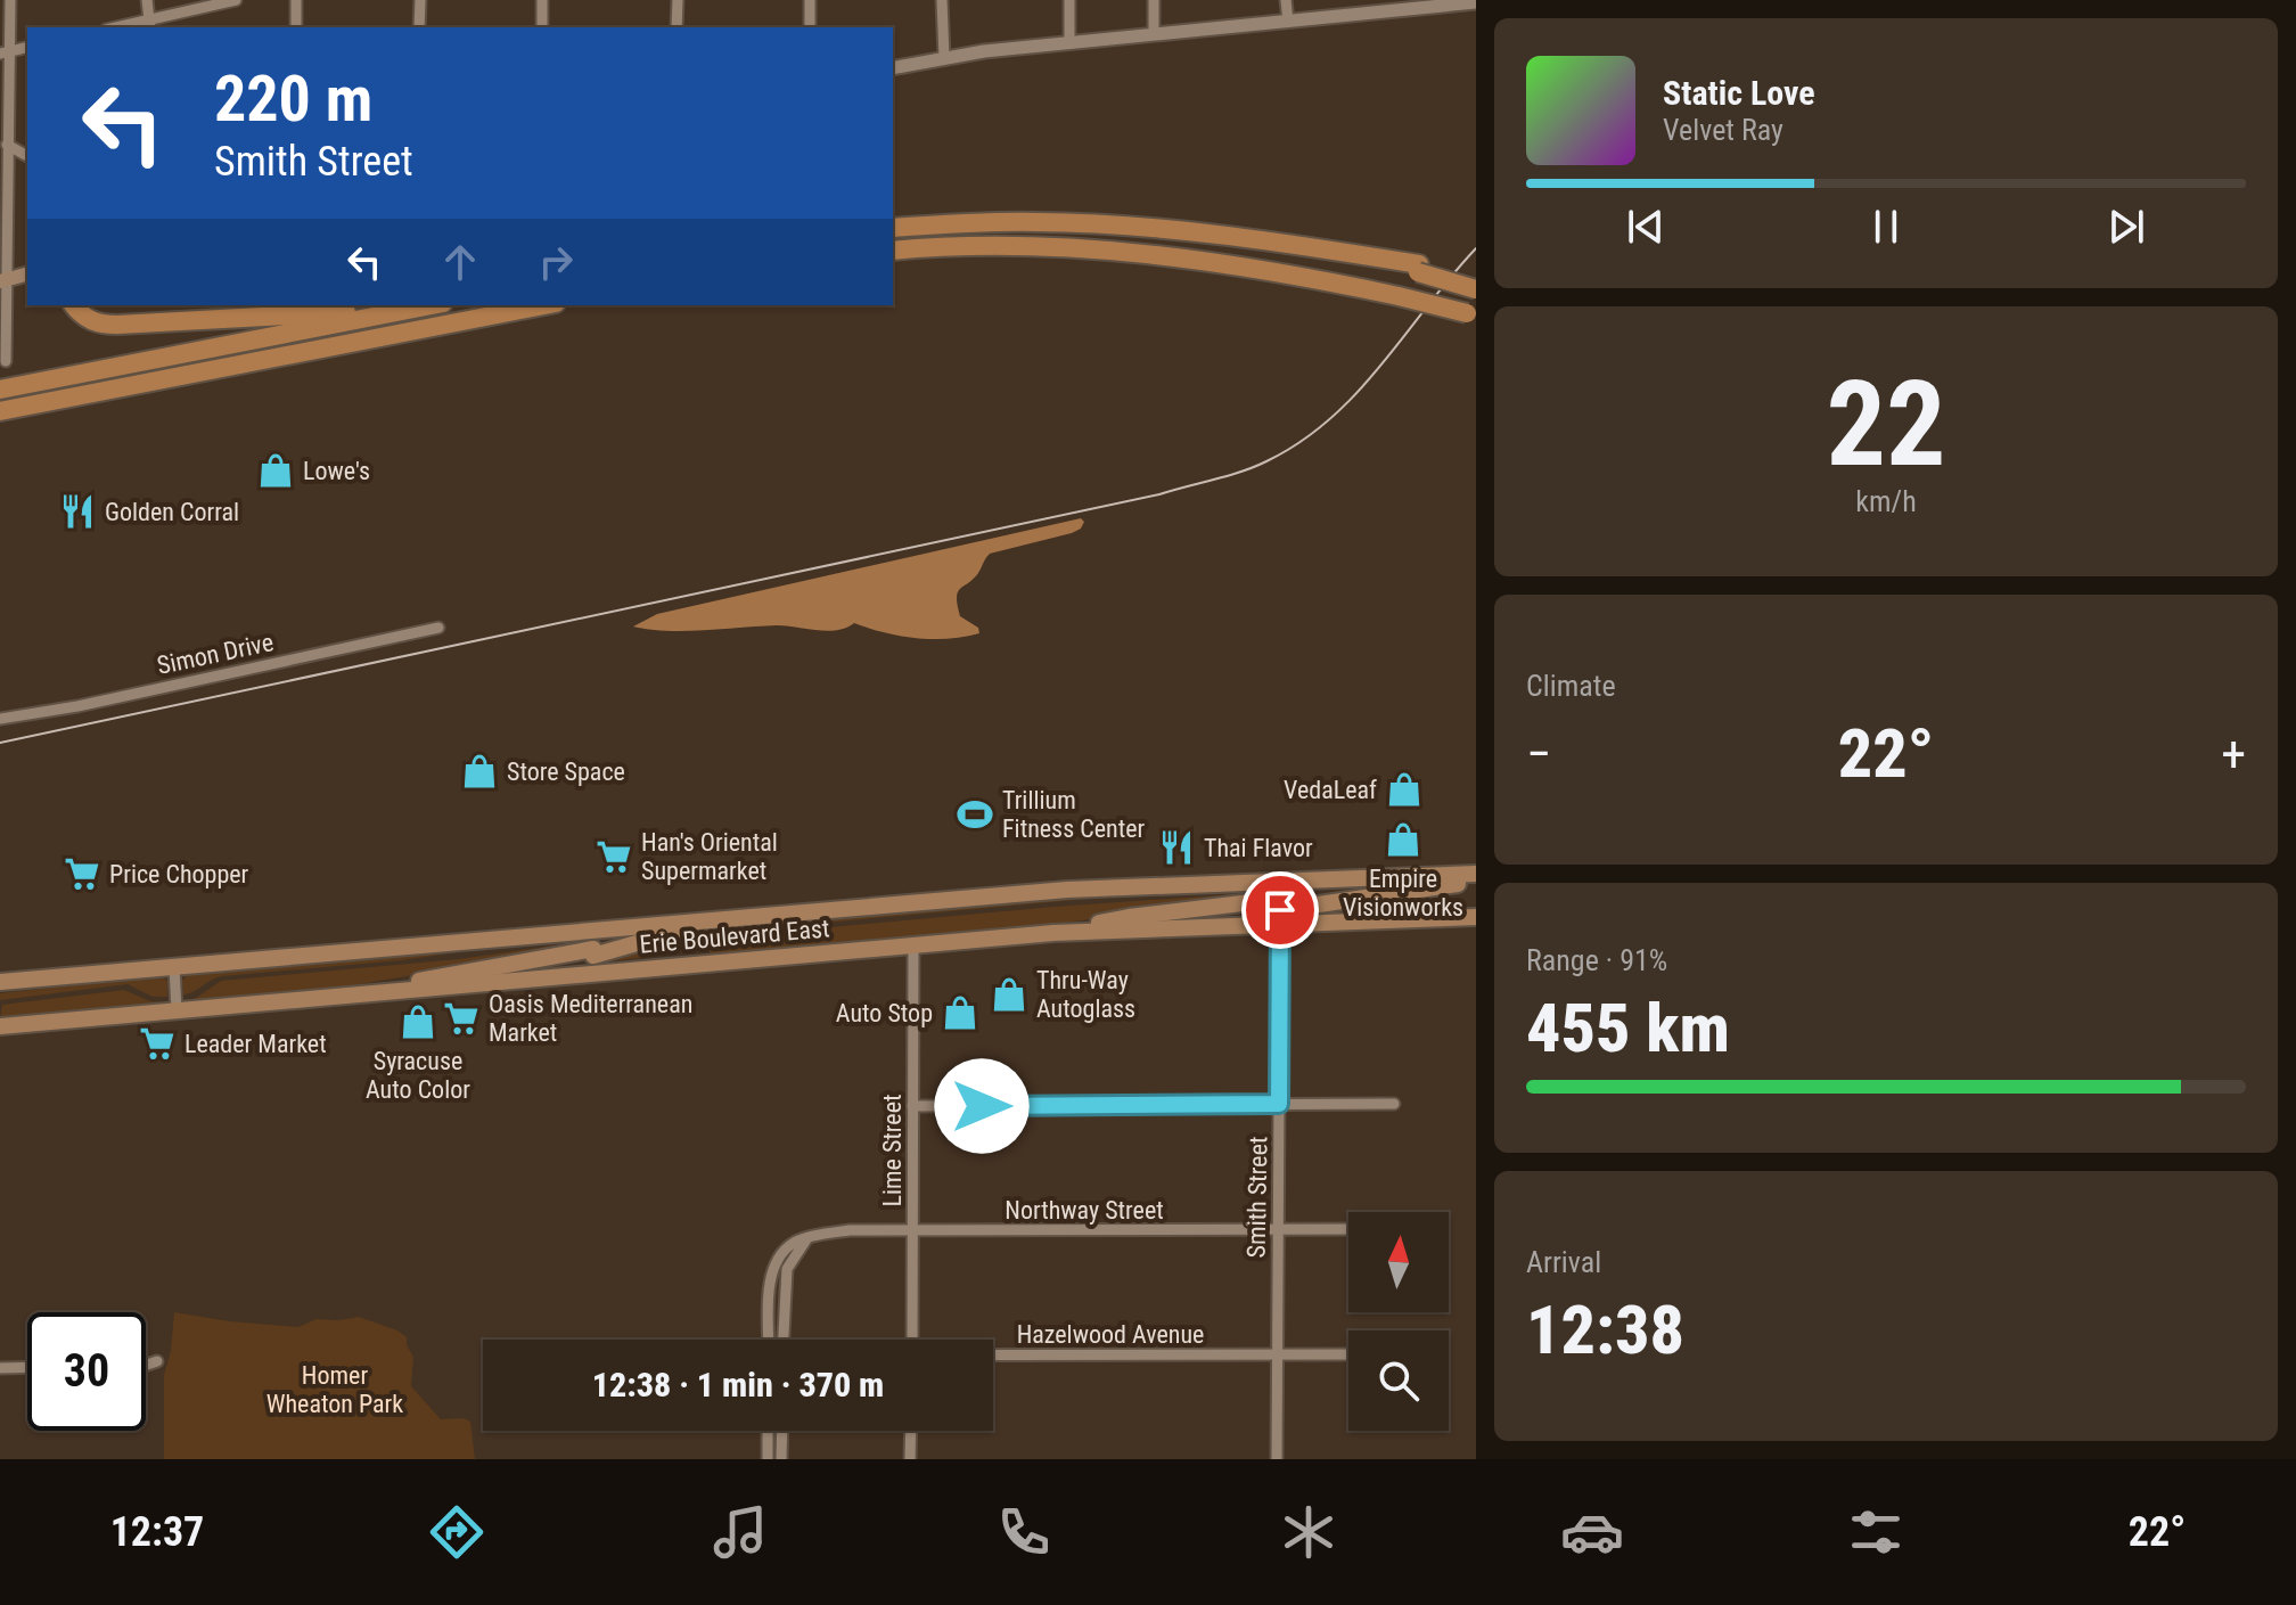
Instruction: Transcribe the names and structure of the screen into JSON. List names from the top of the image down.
{
  "streets": {
    "main road": ["Erie Boulevard East"],
    "street": [
      "Simon Drive",
      "Lime Street",
      "Smith Street",
      "Northway Street",
      "Hazelwood Avenue"
    ]
  },
  "crossings": [
    ["Erie Boulevard East", "Lime Street"],
    ["Erie Boulevard East", "Smith Street"],
    ["Lime Street", "Northway Street"],
    ["Smith Street", "Northway Street"],
    ["Smith Street", "Hazelwood Avenue"]
  ],
  "parks": ["Homer Wheaton Park"],
  "places": {
    "shop": [
      "Lowe's",
      "Store Space",
      "VedaLeaf",
      "Empire Visionworks",
      "Thru-Way Autoglass",
      "Auto Stop",
      "Syracuse Auto Color"
    ],
    "restaurant": ["Golden Corral", "Thai Flavor"],
    "sports": ["Trillium Fitness Center"],
    "supermarket": [
      "Han's Oriental Supermarket",
      "Price Chopper",
      "Oasis Mediterranean Market",
      "Leader Market"
    ]
  },
  "north": "top",
  "page": {
    "turn": ["220 m", "Smith Street"],
    "song": ["Static Love", "Velvet Ray"],
    "tile": [
      ["22", "km/h"],
      "Climate",
      ["Range · 91%", "455 km"],
      ["Arrival", "12:38"]
    ],
    "heat": ["−", "22°", "+"],
    "limit": "30",
    "trip": "12:38 · 1 min · 370 m",
    "tabs": ["12:37", "22°"]
  }
}
